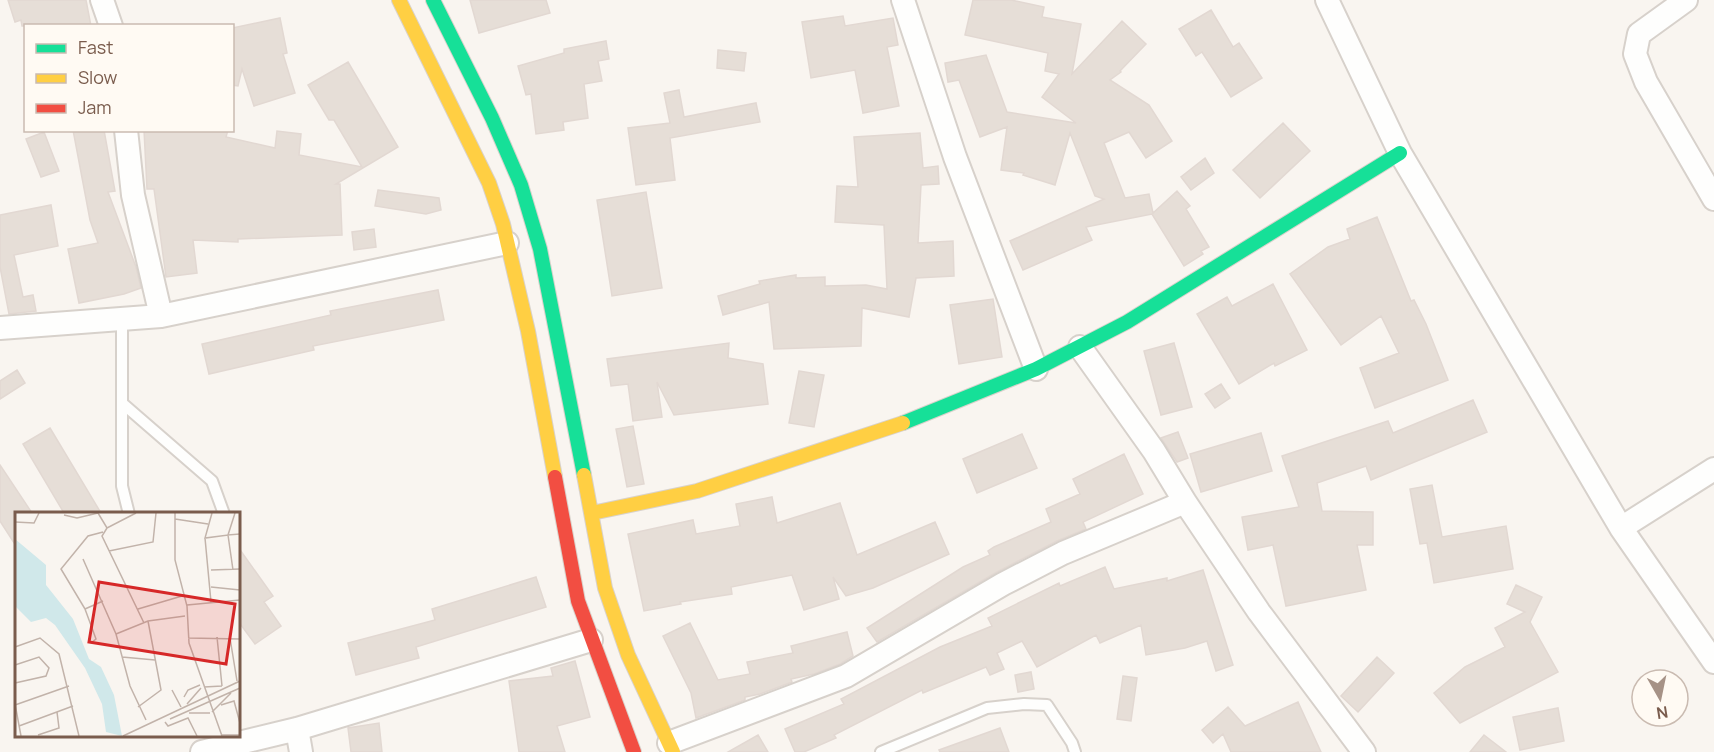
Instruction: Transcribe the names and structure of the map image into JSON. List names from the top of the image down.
{
  "legend": ["Fast", "Slow", "Jam"],
  "north": "bottom"
}
